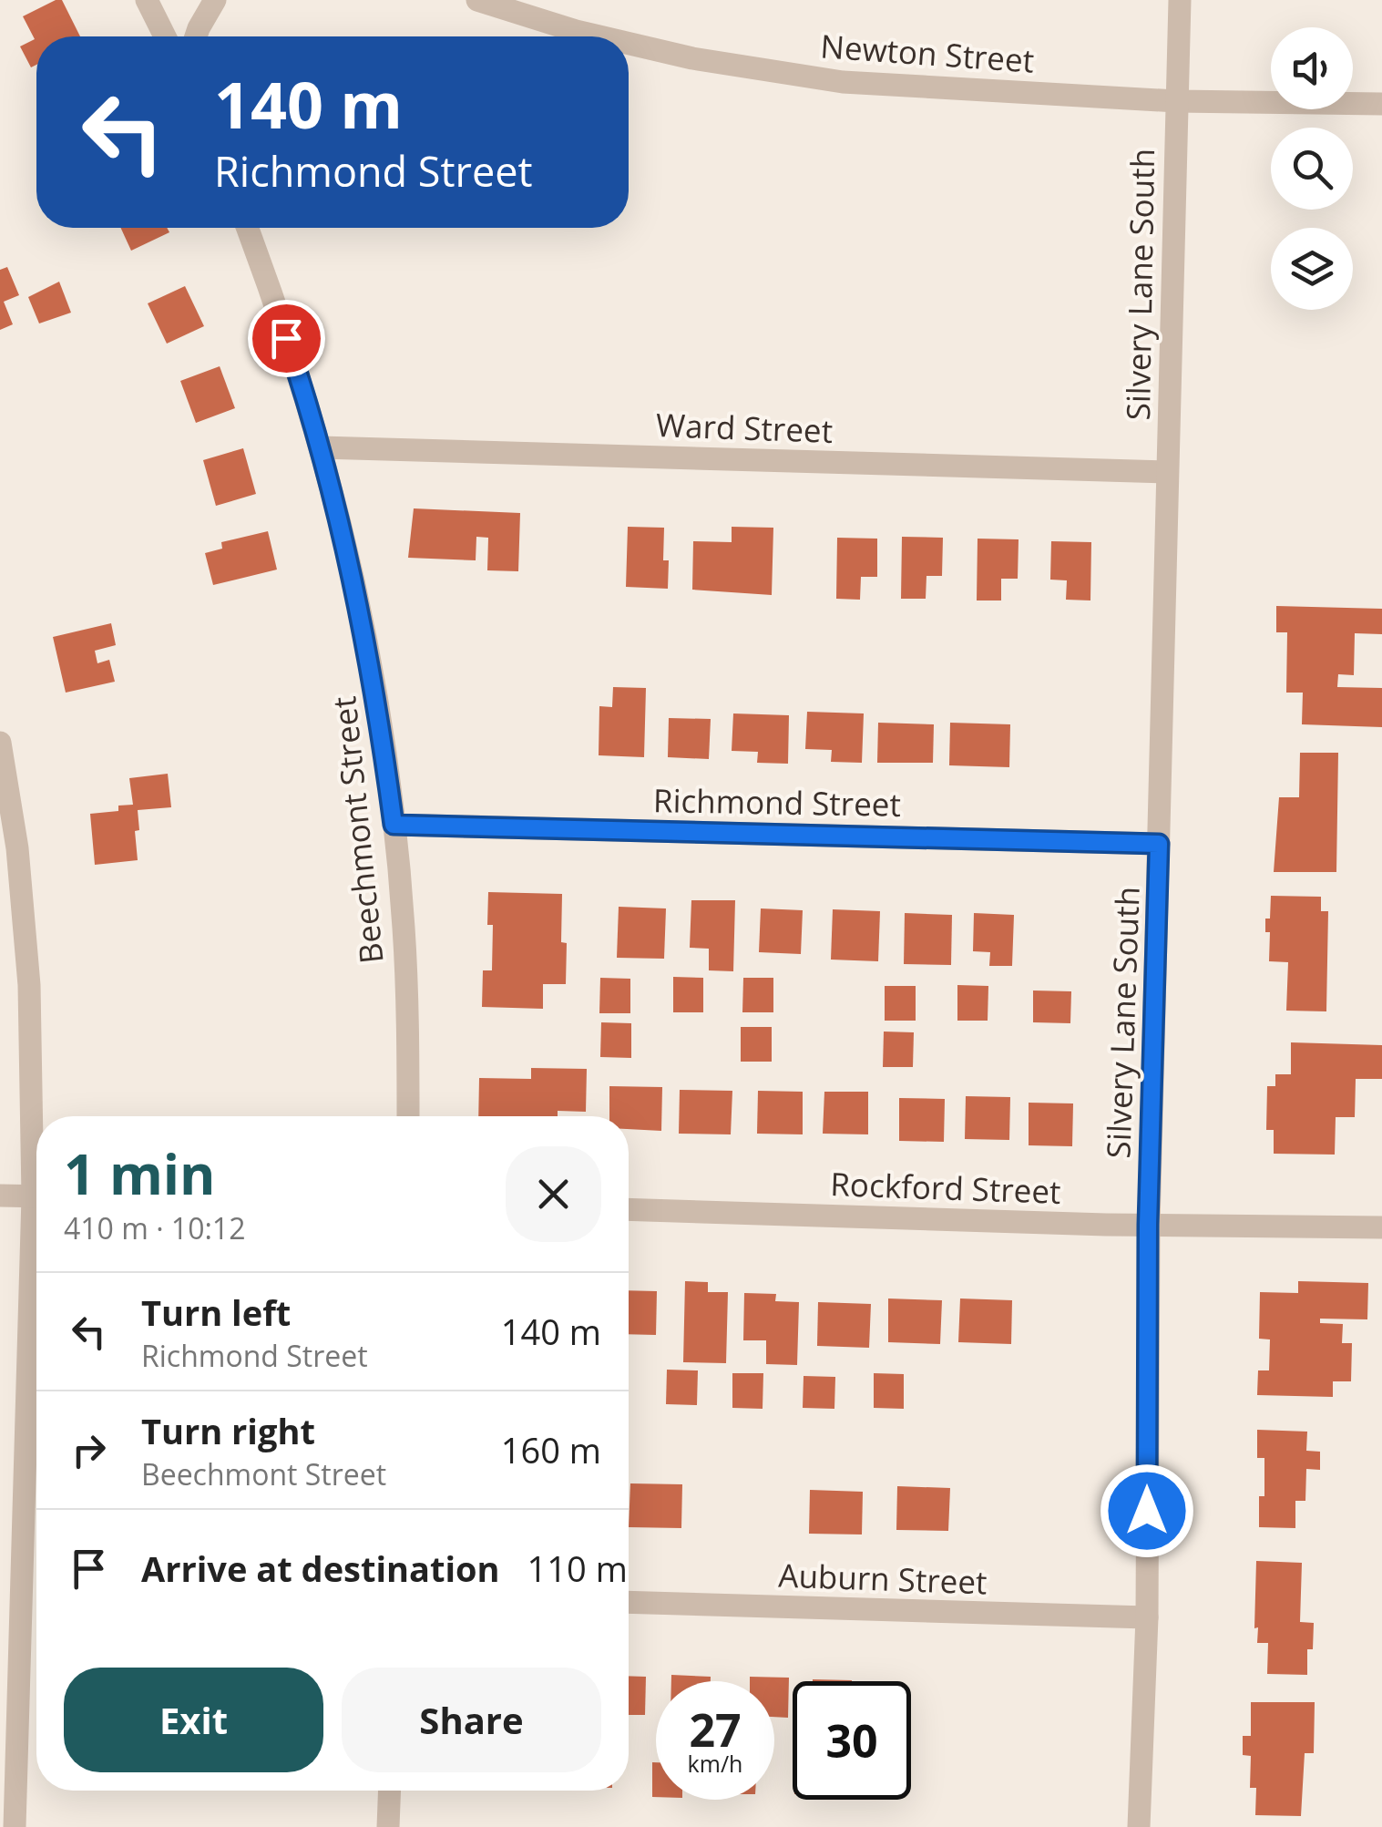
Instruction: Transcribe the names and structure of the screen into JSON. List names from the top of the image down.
{
  "streets": {
    "street": [
      "Newton Street",
      "Silvery Lane South",
      "Ward Street",
      "Richmond Street",
      "Beechmont Street",
      "Rockford Street",
      "Auburn Street"
    ]
  },
  "crossings": [
    ["Newton Street", "Silvery Lane South"],
    ["Silvery Lane South", "Ward Street"],
    ["Silvery Lane South", "Richmond Street"],
    ["Silvery Lane South", "Rockford Street"],
    ["Silvery Lane South", "Auburn Street"],
    ["Ward Street", "Beechmont Street"],
    ["Richmond Street", "Beechmont Street"]
  ],
  "page": {
    "turn": ["140 m", "Richmond Street"],
    "heading": ["1 min", "410 m · 10:12"],
    "list": [
      {
        "name": "Turn left",
        "note": "Richmond Street",
        "value": "140 m"
      },
      {
        "name": "Turn right",
        "note": "Beechmont Street",
        "value": "160 m"
      },
      {
        "name": "Arrive at destination",
        "value": "110 m"
      }
    ],
    "buttons": ["Exit", "Share"],
    "speed": "27 km/h",
    "limit": "30"
  }
}
